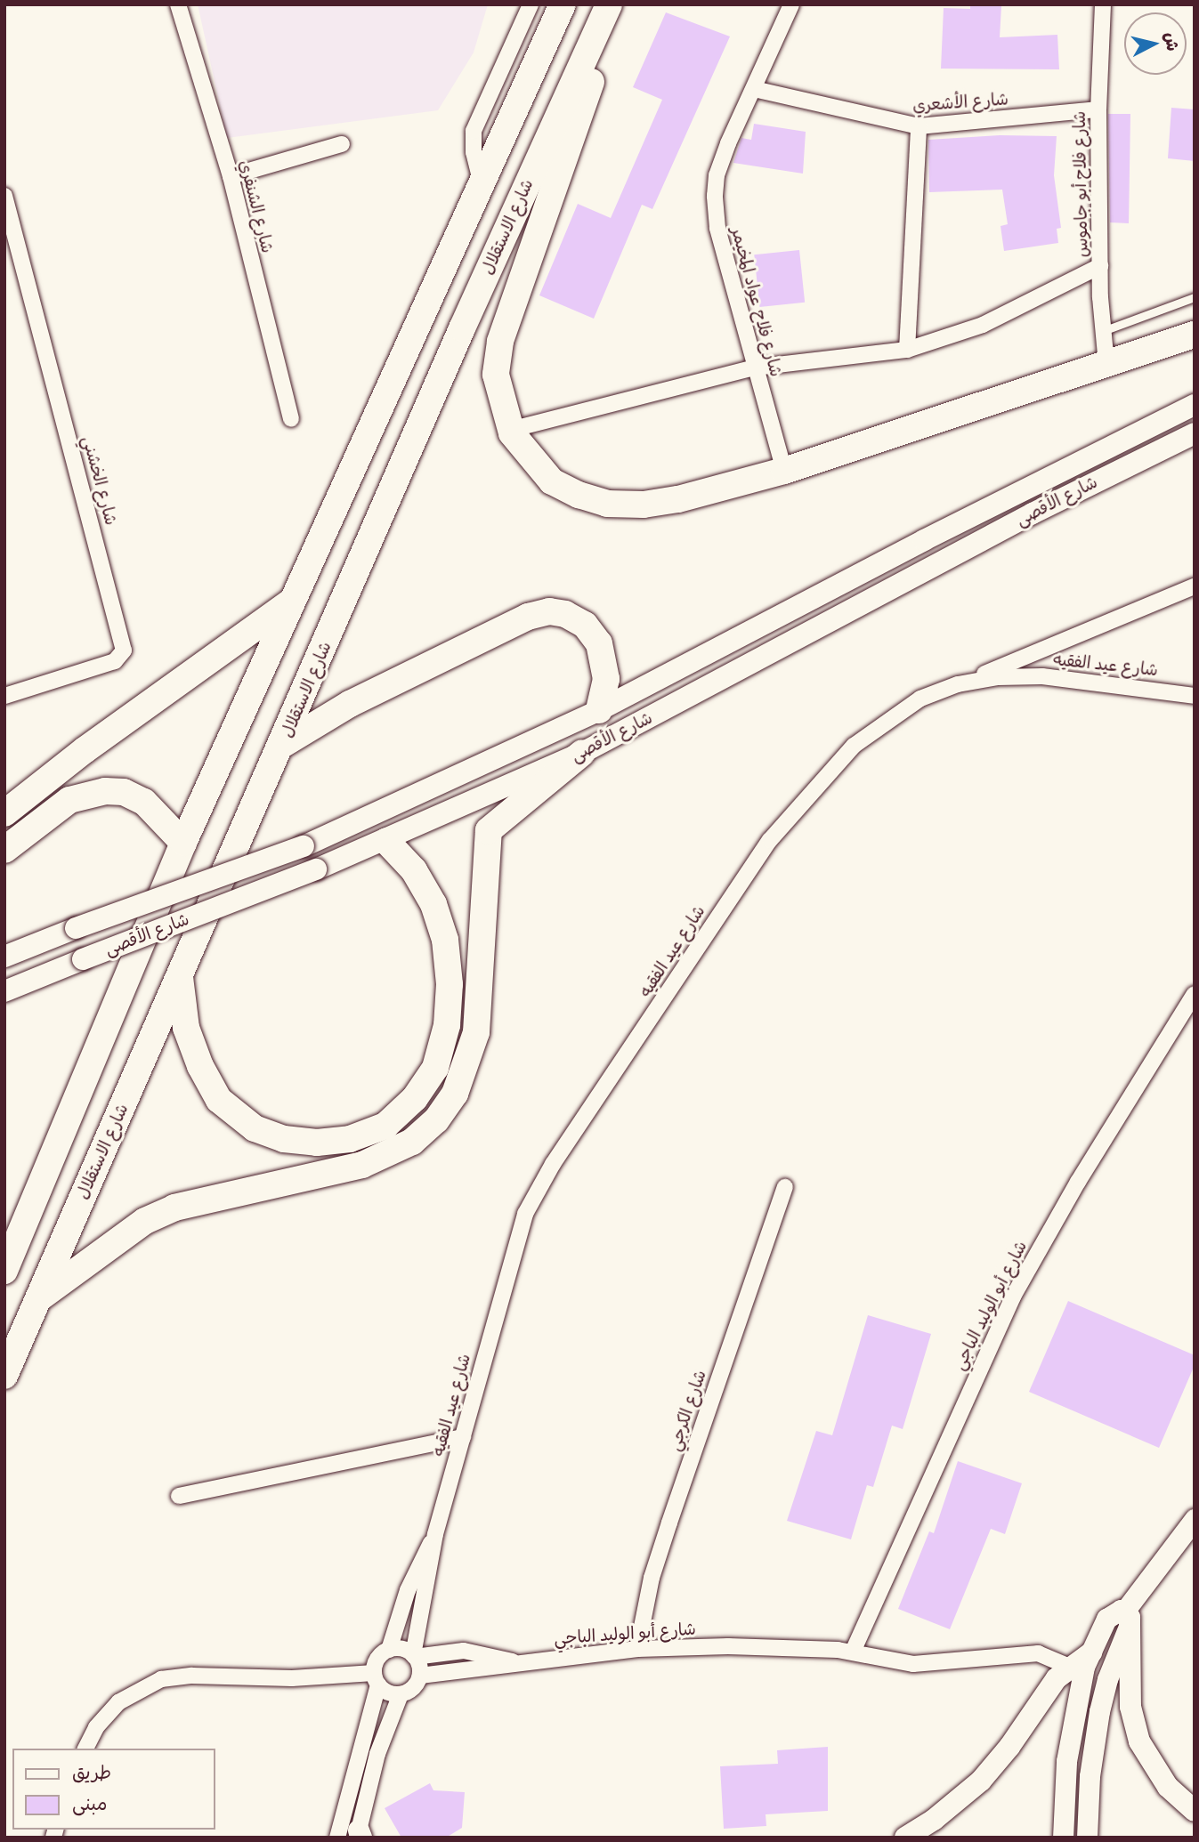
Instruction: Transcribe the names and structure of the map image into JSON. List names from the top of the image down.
{
  "streets": {
    "highway": ["شارع الاستقلال"],
    "main road": ["شارع الأقصى"],
    "street": [
      "شارع الأشعري",
      "شارع فلاح أبو جاموس",
      "شارع الشنفري",
      "شارع فلاح عواد المخيمر",
      "شارع الخشني",
      "شارع عيد الفقيه",
      "شارع أبو الوليد الباجي",
      "شارع الكرجي"
    ]
  },
  "crossings": [
    ["شارع الأشعري", "شارع فلاح أبو جاموس"],
    ["شارع الأشعري", "شارع فلاح عواد المخيمر"],
    ["شارع عيد الفقيه", "شارع أبو الوليد الباجي"],
    ["شارع أبو الوليد الباجي", "شارع الكرجي"]
  ],
  "legend": ["طريق", "مبنى"],
  "north": "right"
}
